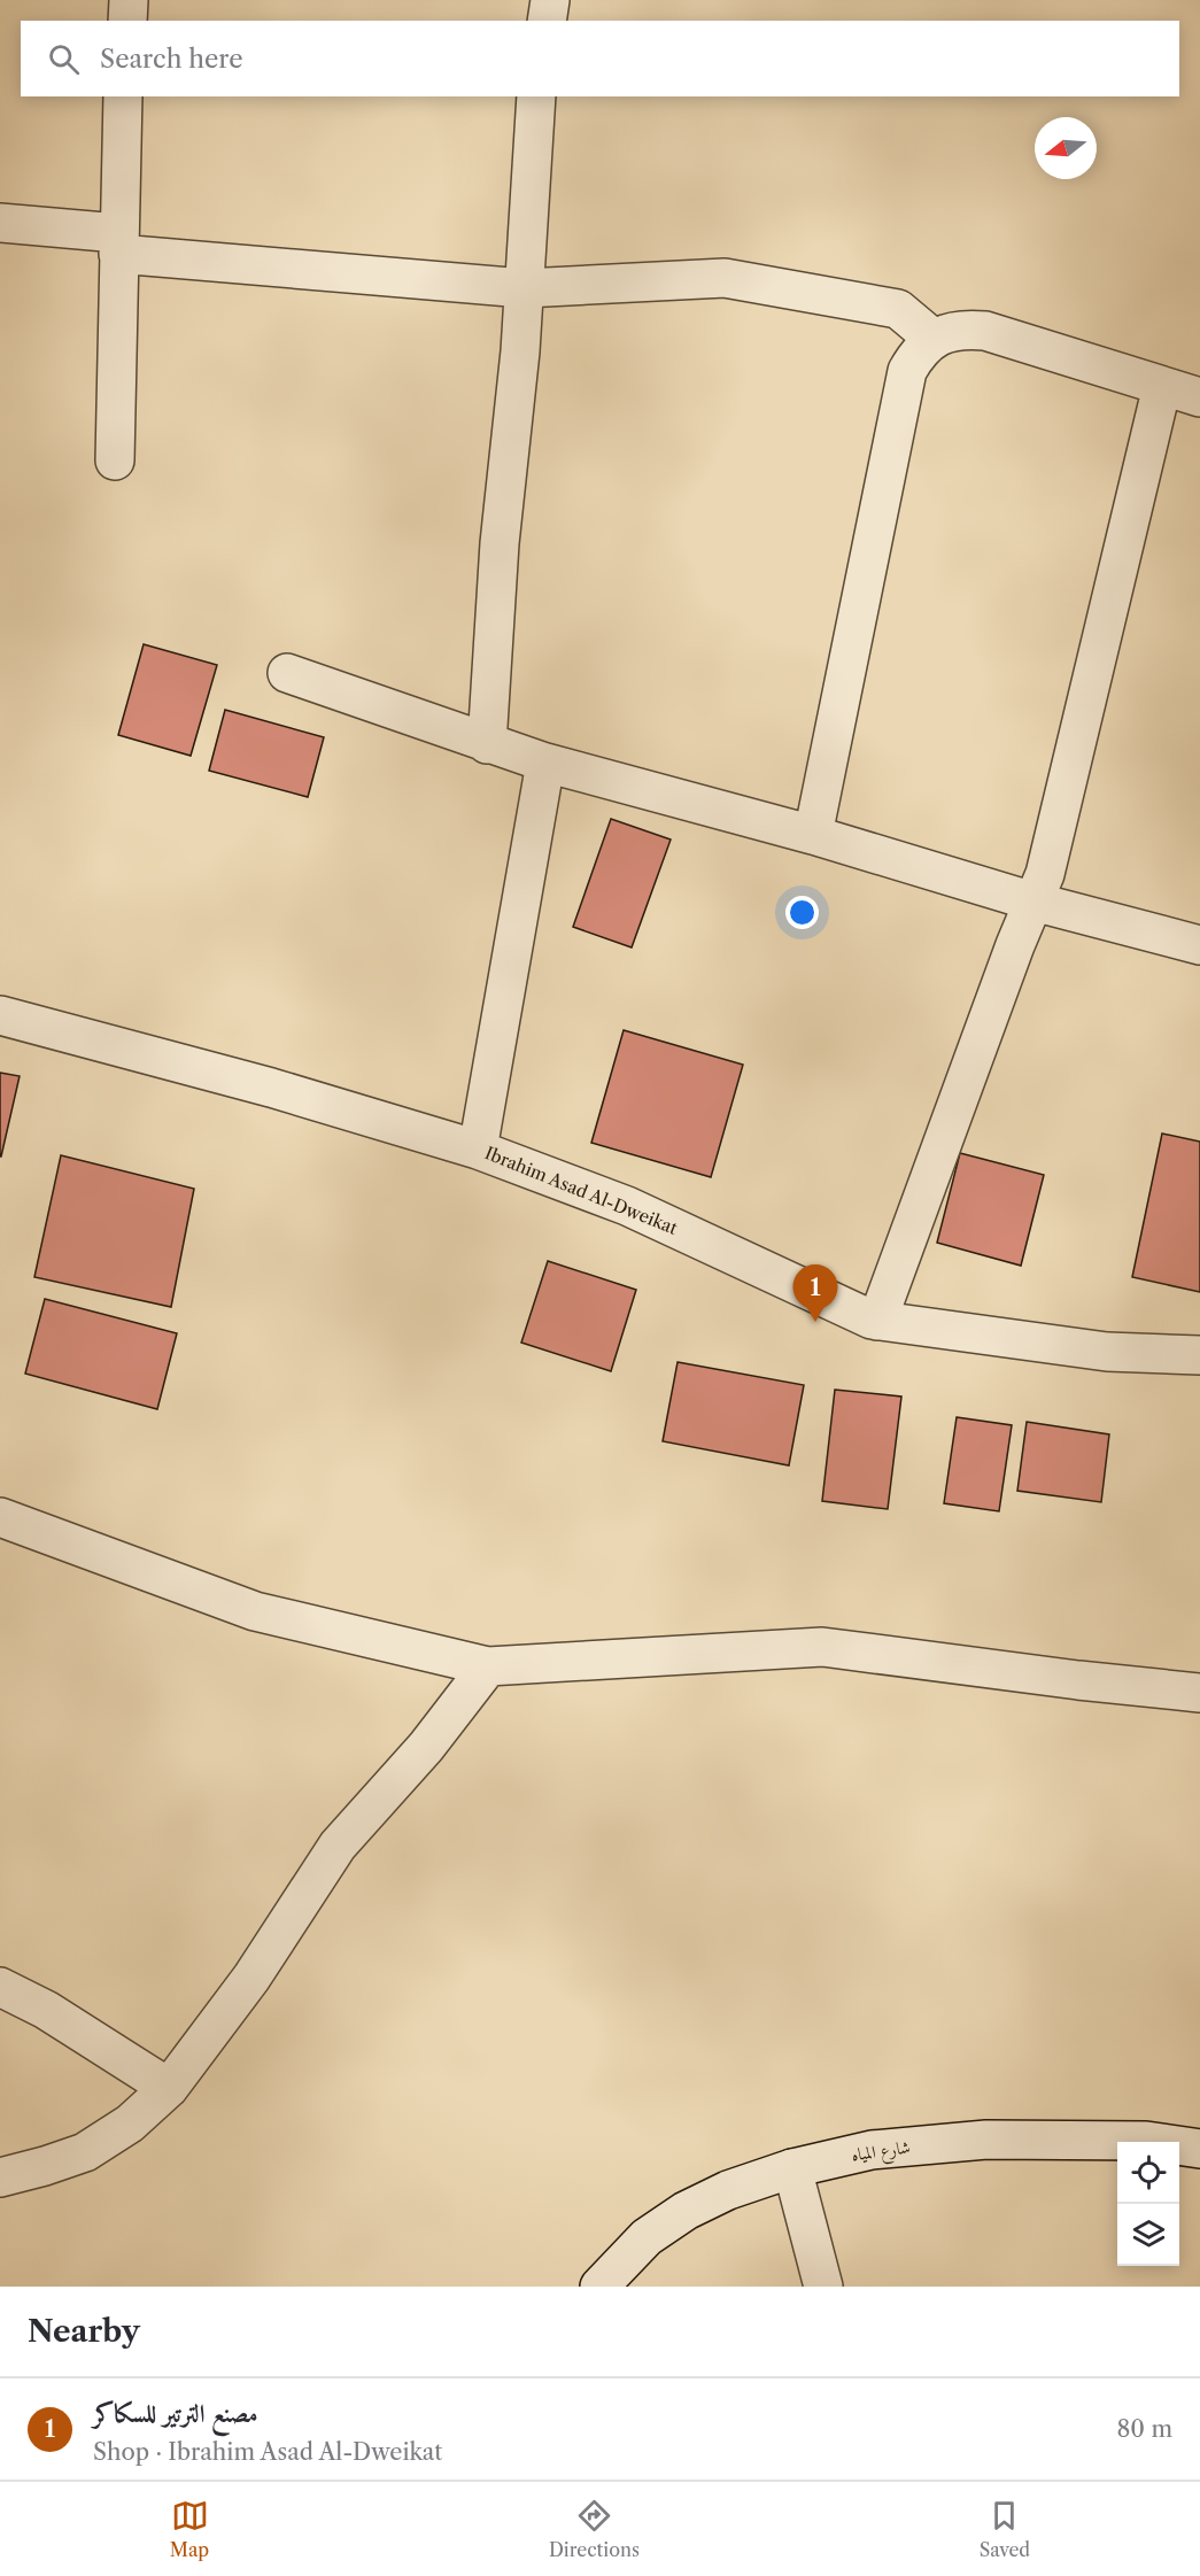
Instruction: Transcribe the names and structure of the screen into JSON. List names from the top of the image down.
{
  "streets": {
    "street": ["Ibrahim Asad Al-Dweikat", "شارع المياه"]
  },
  "north": "left",
  "page": {
    "search": "Search here",
    "pins": "1",
    "heading": "Nearby",
    "list": [
      {
        "mark": "1",
        "name": "مصنع الترتير للسكاكر",
        "note": "Shop · Ibrahim Asad Al-Dweikat",
        "value": "80 m"
      }
    ],
    "nav": ["Map", "Directions", "Saved"]
  }
}
